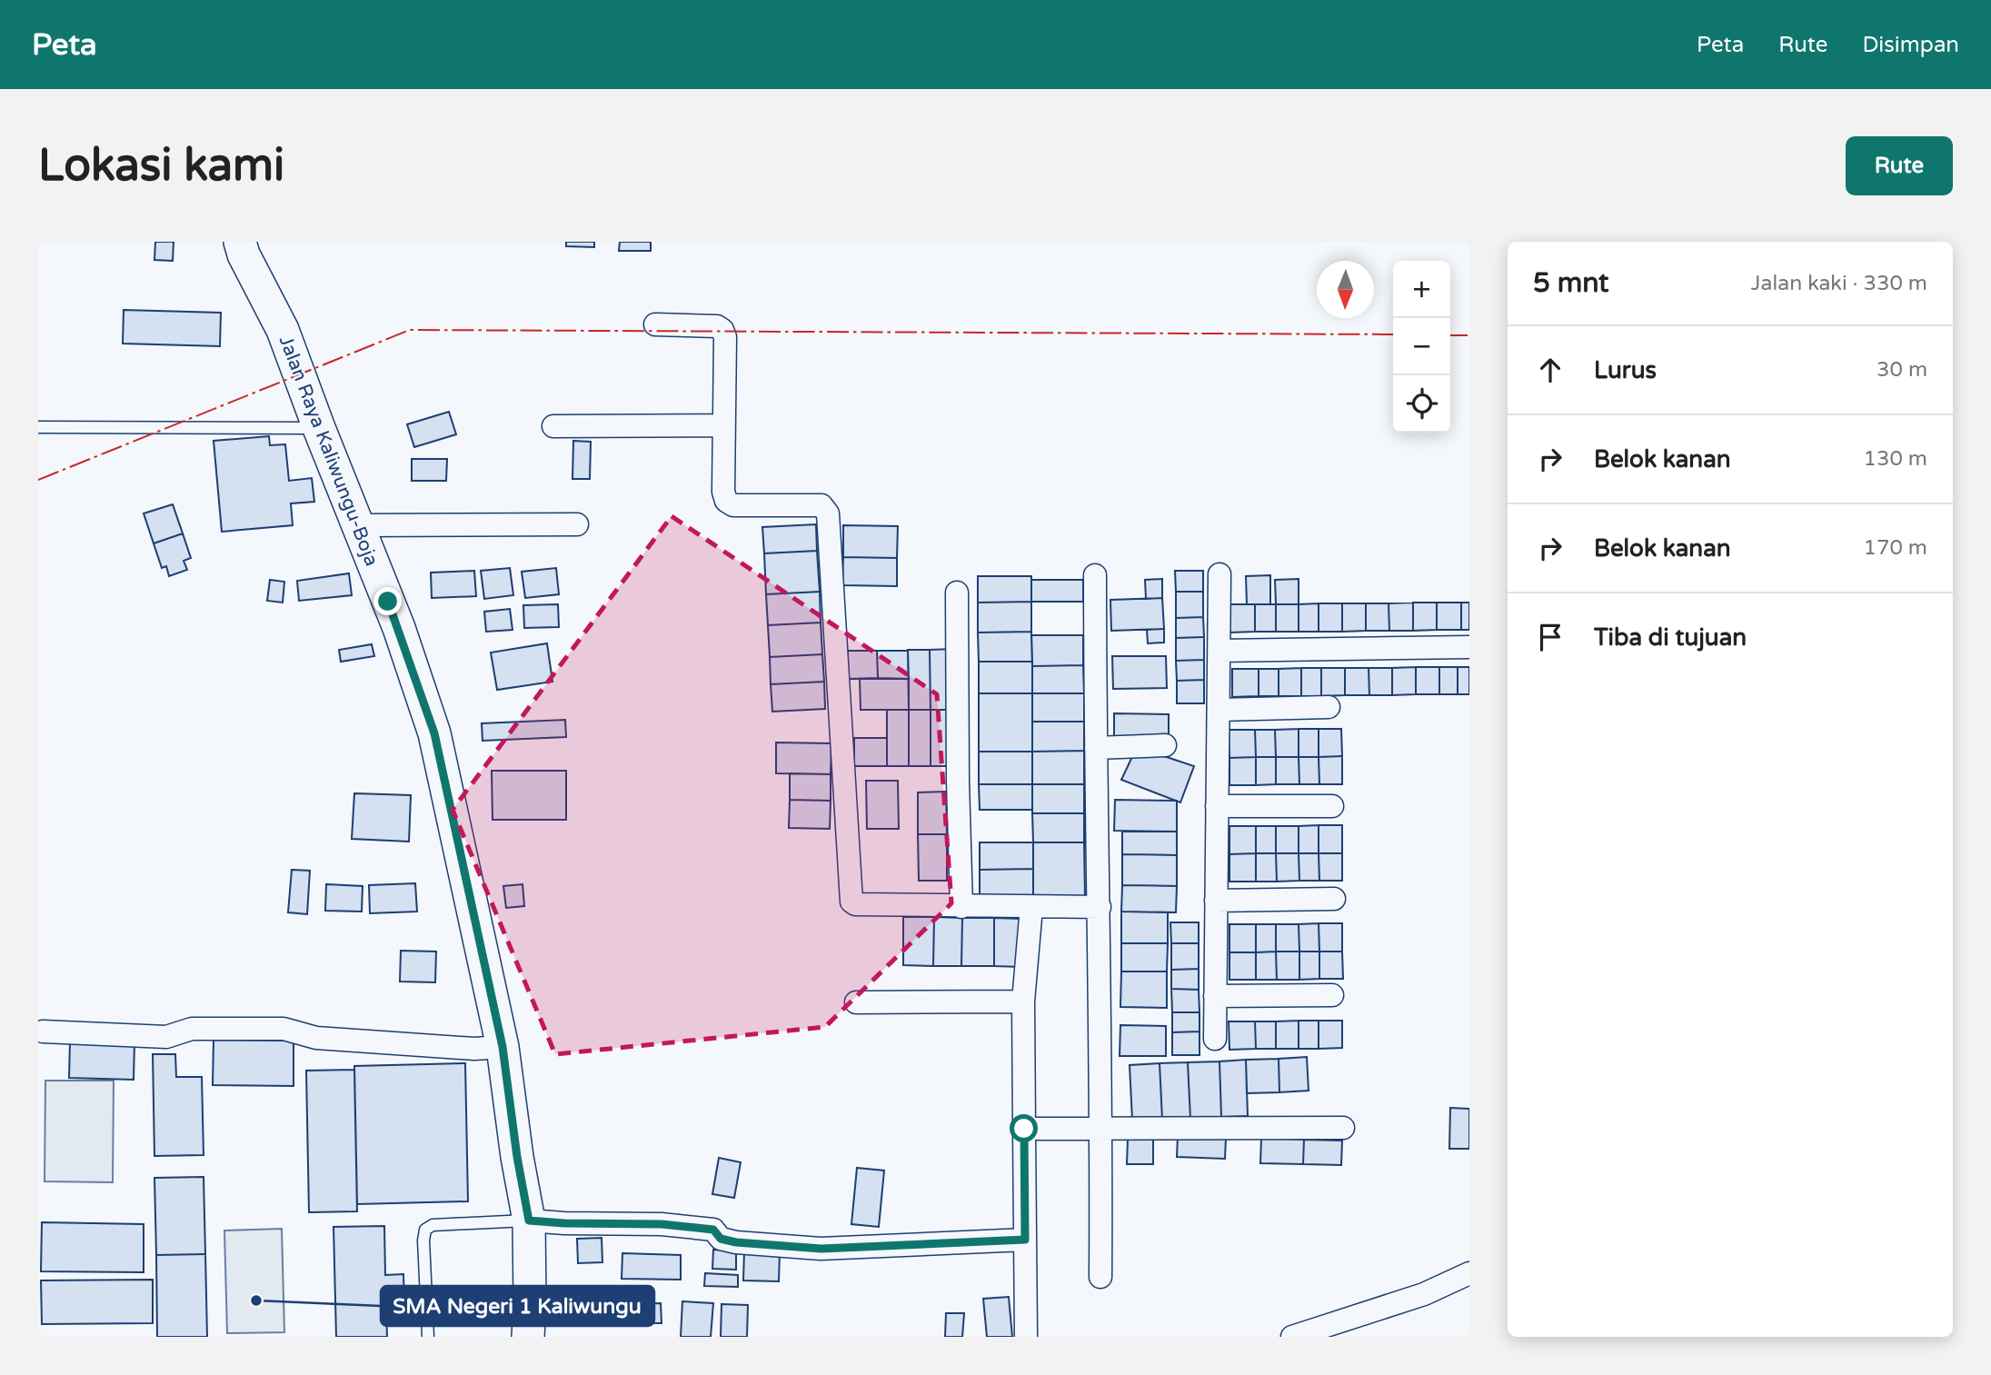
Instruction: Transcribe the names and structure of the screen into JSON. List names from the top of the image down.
{
  "streets": {
    "main road": ["Jalan Raya Kaliwungu-Boja"]
  },
  "places": ["SMA Negeri 1 Kaliwungu"],
  "north": "bottom",
  "page": {
    "header": "Peta",
    "nav": ["Peta", "Rute", "Disimpan"],
    "buttons": "Rute",
    "title": "Lokasi kami",
    "heading": ["5 mnt", "Jalan kaki · 330 m"],
    "map_buttons": ["+", "−"],
    "list": [
      ["Lurus", "30 m"],
      ["Belok kanan", "130 m"],
      ["Belok kanan", "170 m"],
      "Tiba di tujuan"
    ]
  }
}
